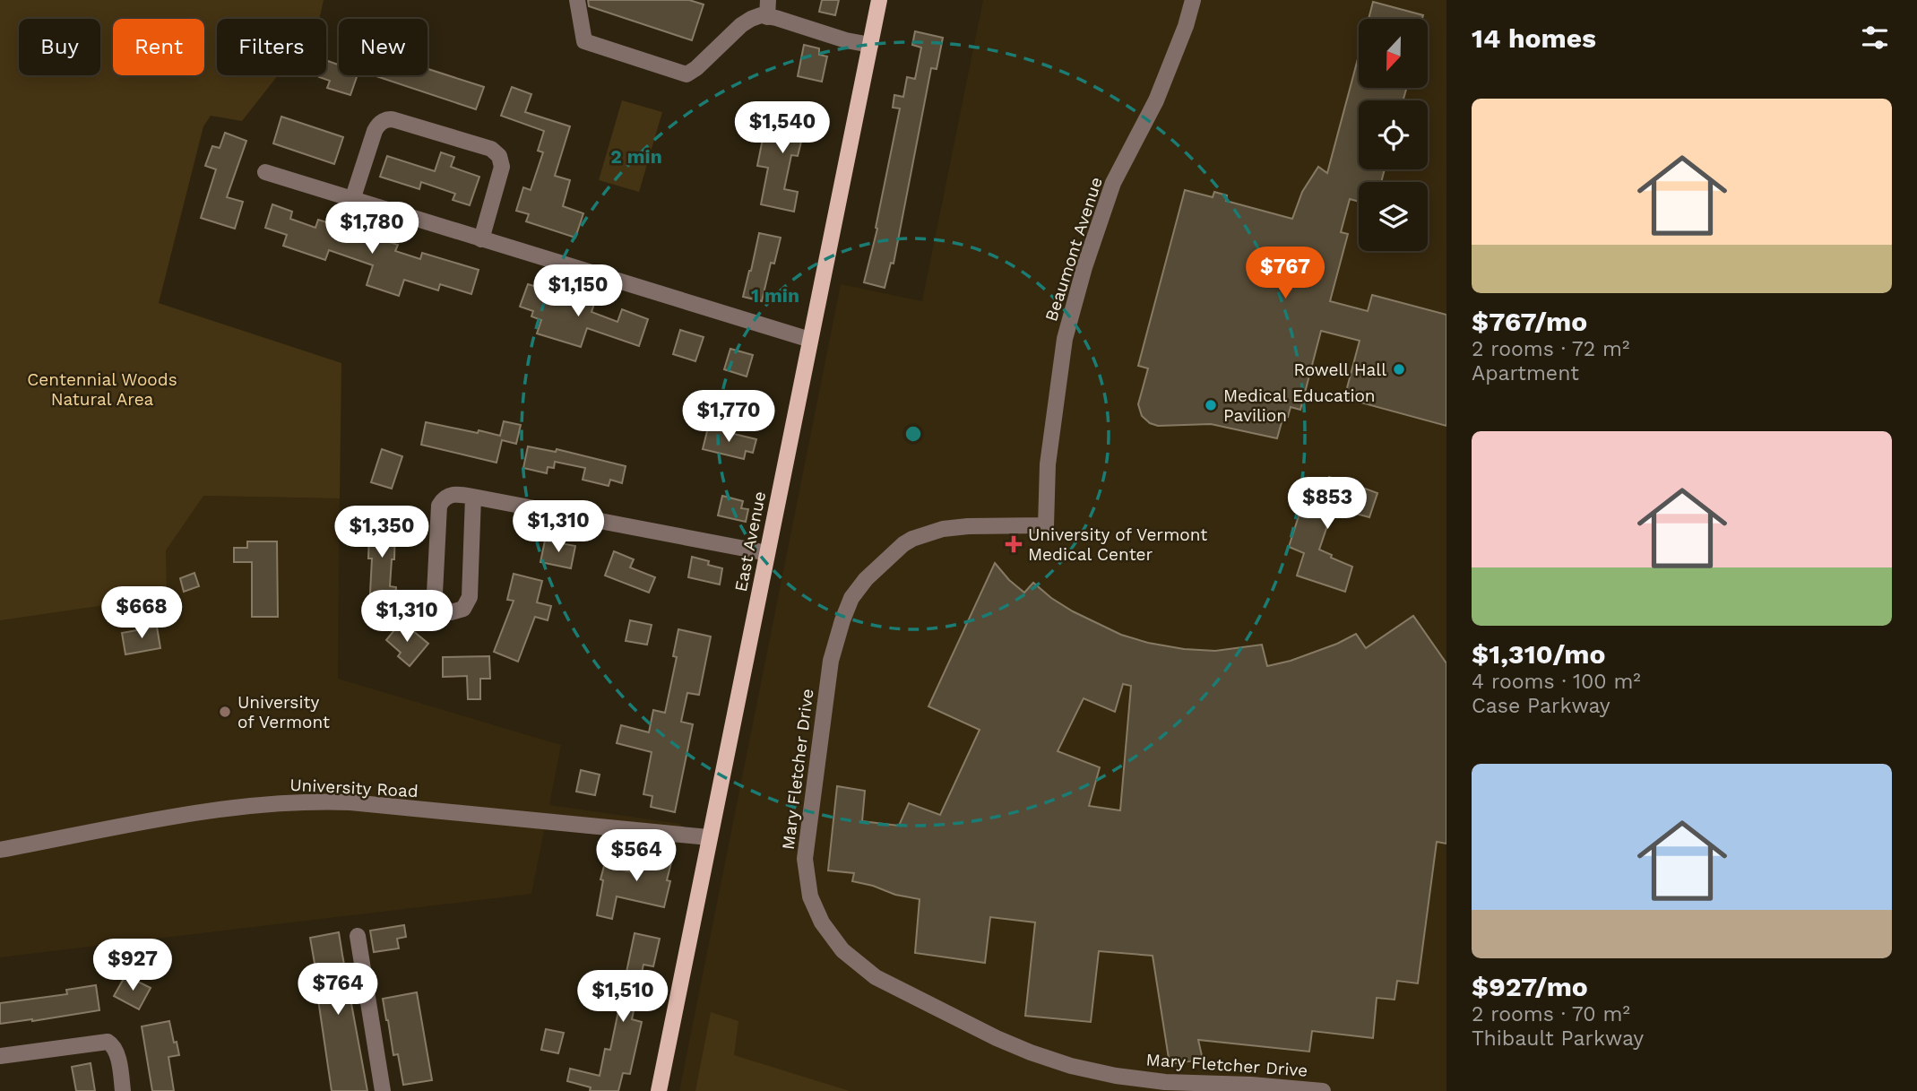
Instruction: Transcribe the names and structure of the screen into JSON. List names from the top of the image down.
{
  "streets": {
    "main road": ["East Avenue"],
    "street": ["Beaumont Avenue", "Mary Fletcher Drive", "University Road"]
  },
  "crossings": [
    ["Beaumont Avenue", "Mary Fletcher Drive"],
    ["East Avenue", "University Road"]
  ],
  "parks": ["Centennial Woods Natural Area"],
  "places": {
    "other": ["Rowell Hall", "Medical Education Pavilion", "University of Vermont"],
    "health": ["University of Vermont Medical Center"]
  },
  "north": "bottom",
  "page": {
    "heading": "14 homes",
    "chip": [
      "Buy",
      "Rent",
      "Filters",
      "New"
    ],
    "list": [
      {
        "name": "$767/mo",
        "note": "2 rooms · 72 m² · Apartment"
      },
      {
        "name": "$1,310/mo",
        "note": "4 rooms · 100 m² · Case Parkway"
      },
      {
        "name": "$927/mo",
        "note": "2 rooms · 70 m² · Thibault Parkway"
      }
    ],
    "price": [
      "$1,540",
      "$1,780",
      "$767",
      "$1,150",
      "$1,770",
      "$853",
      "$1,310",
      "$1,350",
      "$668",
      "$1,310",
      "$564",
      "$927",
      "$764",
      "$1,510"
    ]
  },
  "rings": ["2 min", "1 min"]
}
